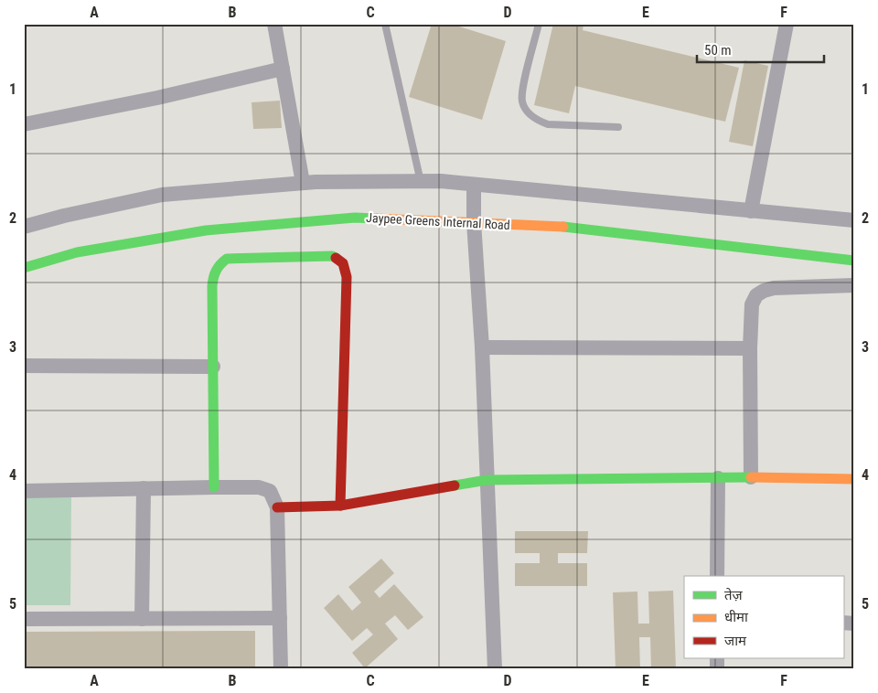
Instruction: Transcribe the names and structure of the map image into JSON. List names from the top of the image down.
{
  "streets": {
    "street": ["Jaypee Greens Internal Road"]
  },
  "legend": ["तेज़", "धीमा", "जाम"],
  "scale_bar": "50 m",
  "grid": {
    "columns": [
      "A",
      "B",
      "C",
      "D",
      "E",
      "F"
    ],
    "rows": [
      "1",
      "2",
      "3",
      "4",
      "5"
    ]
  }
}
